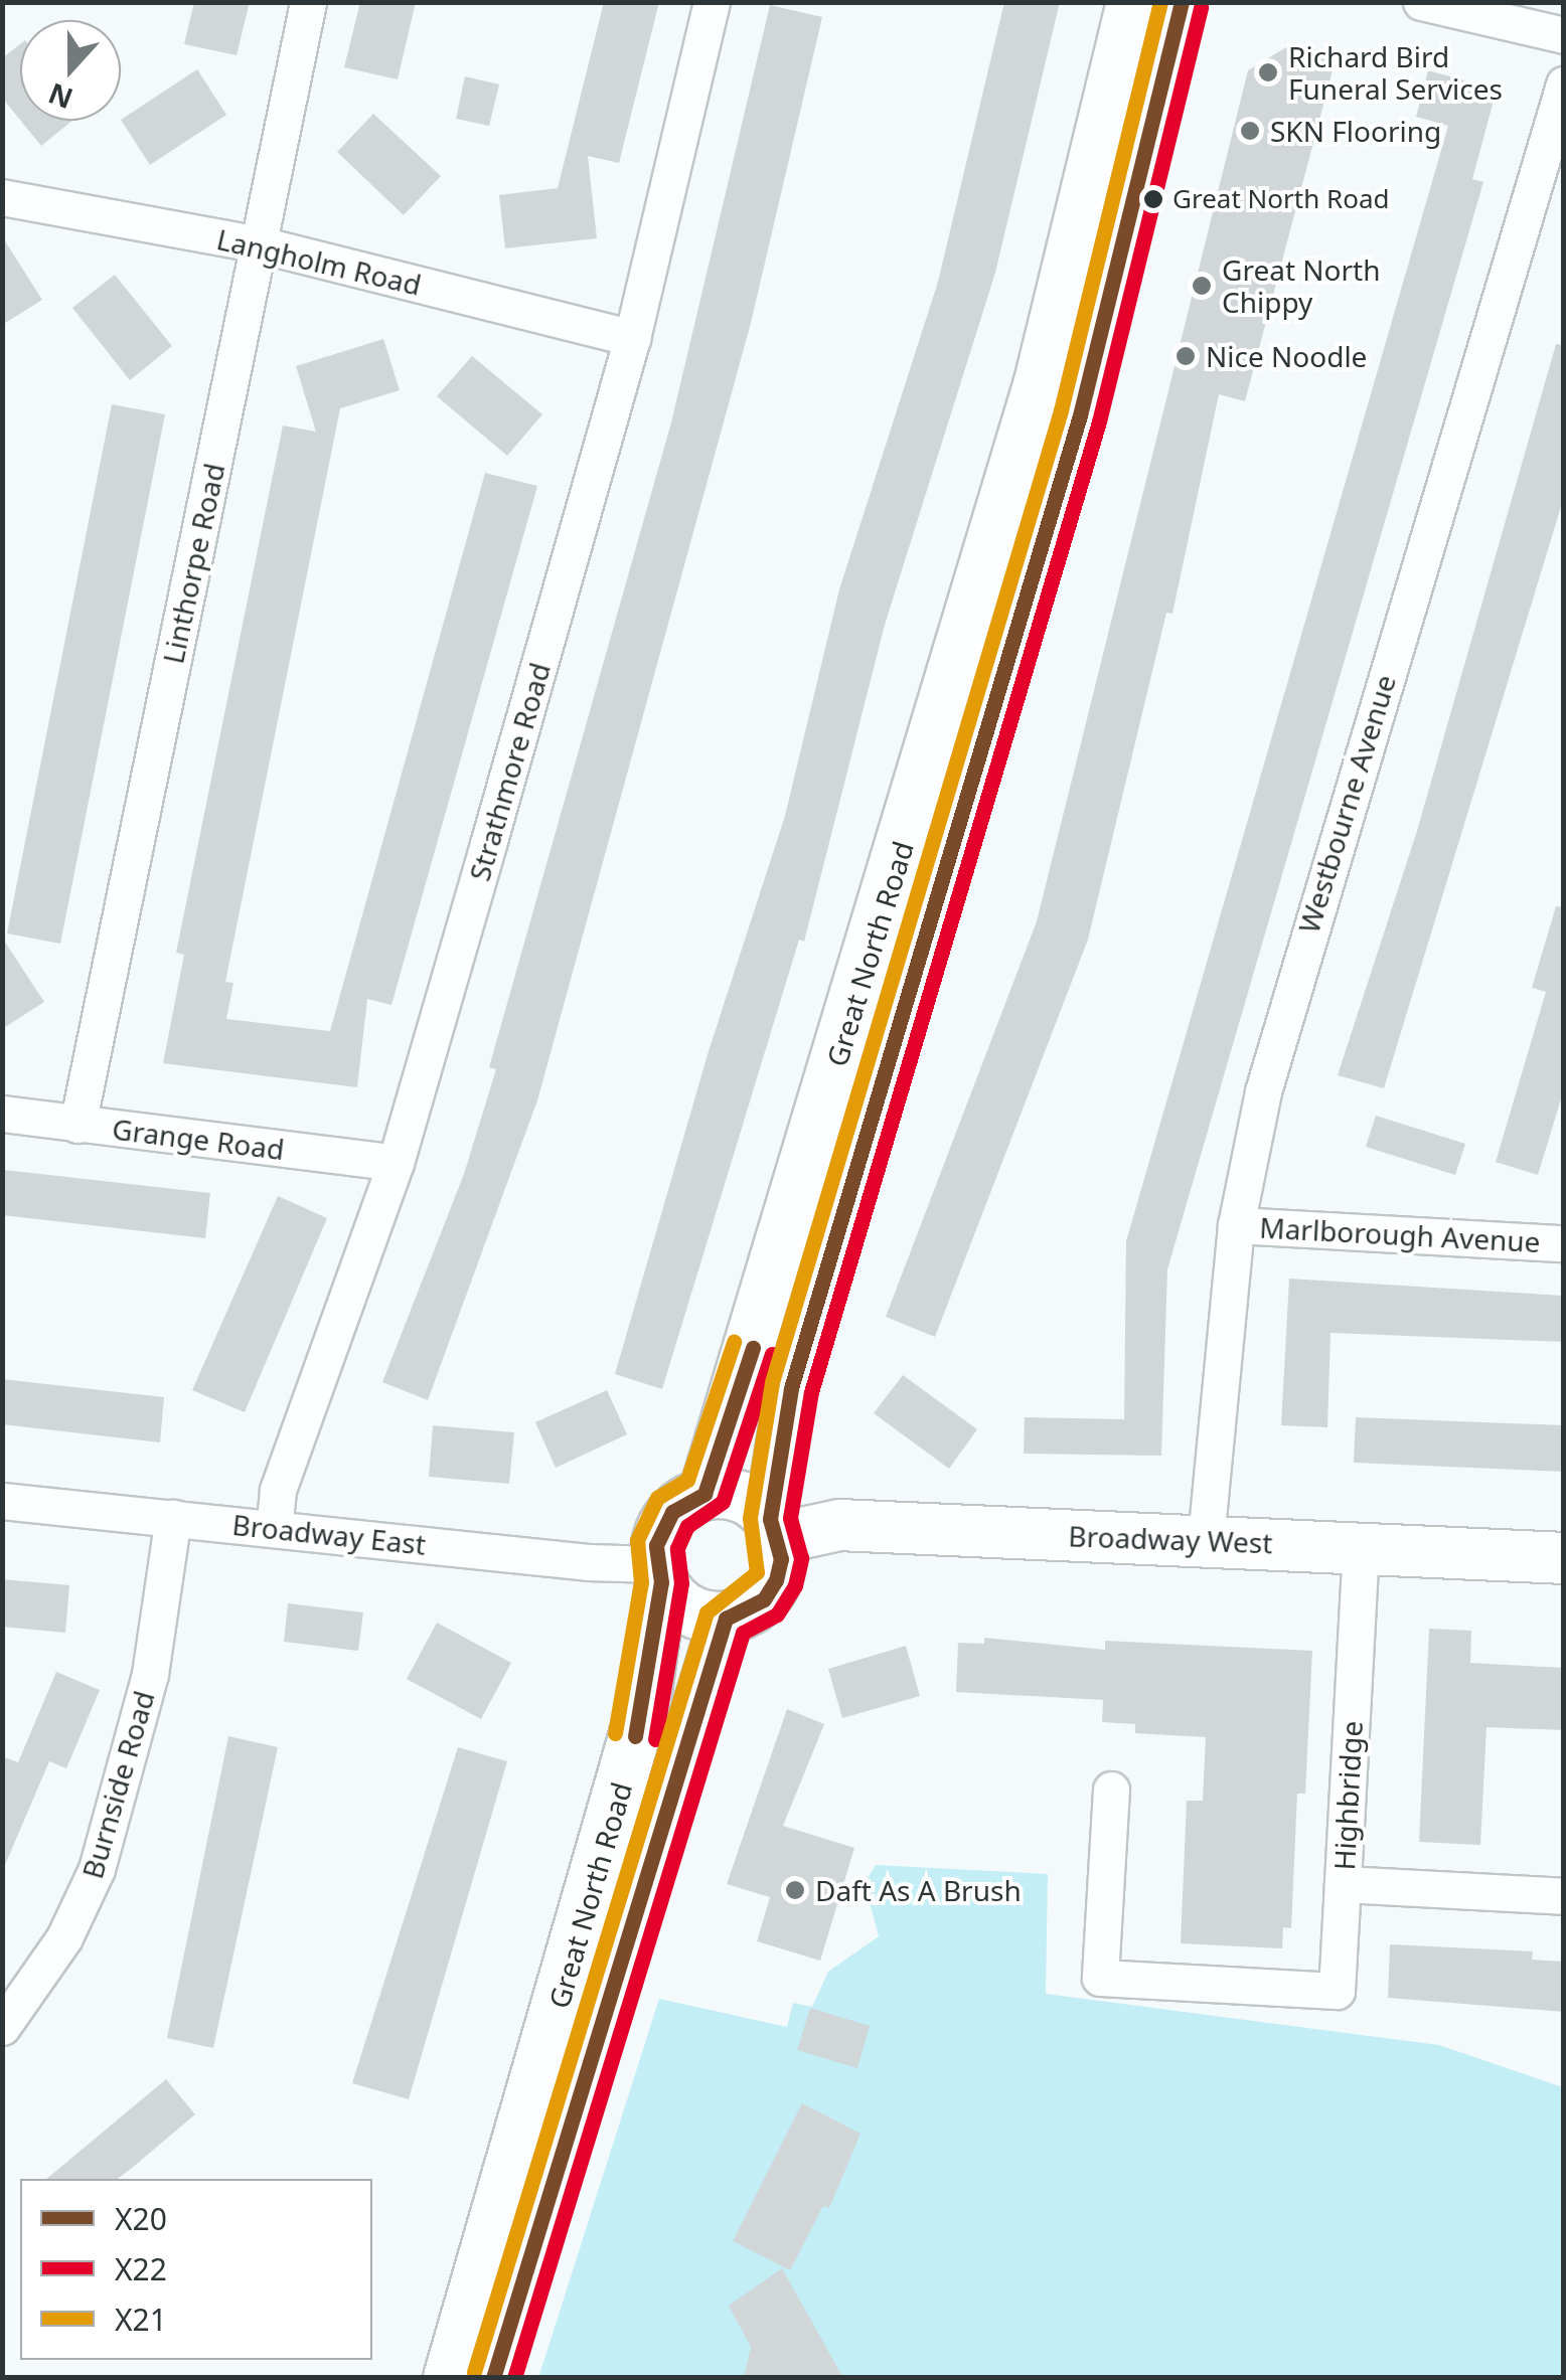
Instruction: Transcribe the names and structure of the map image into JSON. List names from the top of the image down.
{
  "streets": {
    "main road": ["Great North Road", "Broadway West"],
    "street": [
      "Langholm Road",
      "Linthorpe Road",
      "Strathmore Road",
      "Westbourne Avenue",
      "Grange Road",
      "Marlborough Avenue",
      "Broadway East",
      "Burnside Road",
      "Highbridge"
    ]
  },
  "crossings": [
    ["Langholm Road", "Linthorpe Road"],
    ["Langholm Road", "Strathmore Road"],
    ["Linthorpe Road", "Grange Road"],
    ["Strathmore Road", "Grange Road"],
    ["Strathmore Road", "Broadway East"],
    ["Westbourne Avenue", "Marlborough Avenue"],
    ["Westbourne Avenue", "Broadway West"],
    ["Great North Road", "Broadway East"],
    ["Great North Road", "Broadway West"],
    ["Broadway East", "Broadway West"],
    ["Broadway East", "Burnside Road"],
    ["Broadway West", "Highbridge"]
  ],
  "places": [
    "Richard Bird Funeral Services",
    "SKN Flooring",
    "Great North Road",
    "Great North Chippy",
    "Nice Noodle",
    "Daft As A Brush"
  ],
  "lines": ["transit line X20", "transit line X21", "transit line X22"],
  "legend": ["X20", "X22", "X21"],
  "north": "bottom"
}
